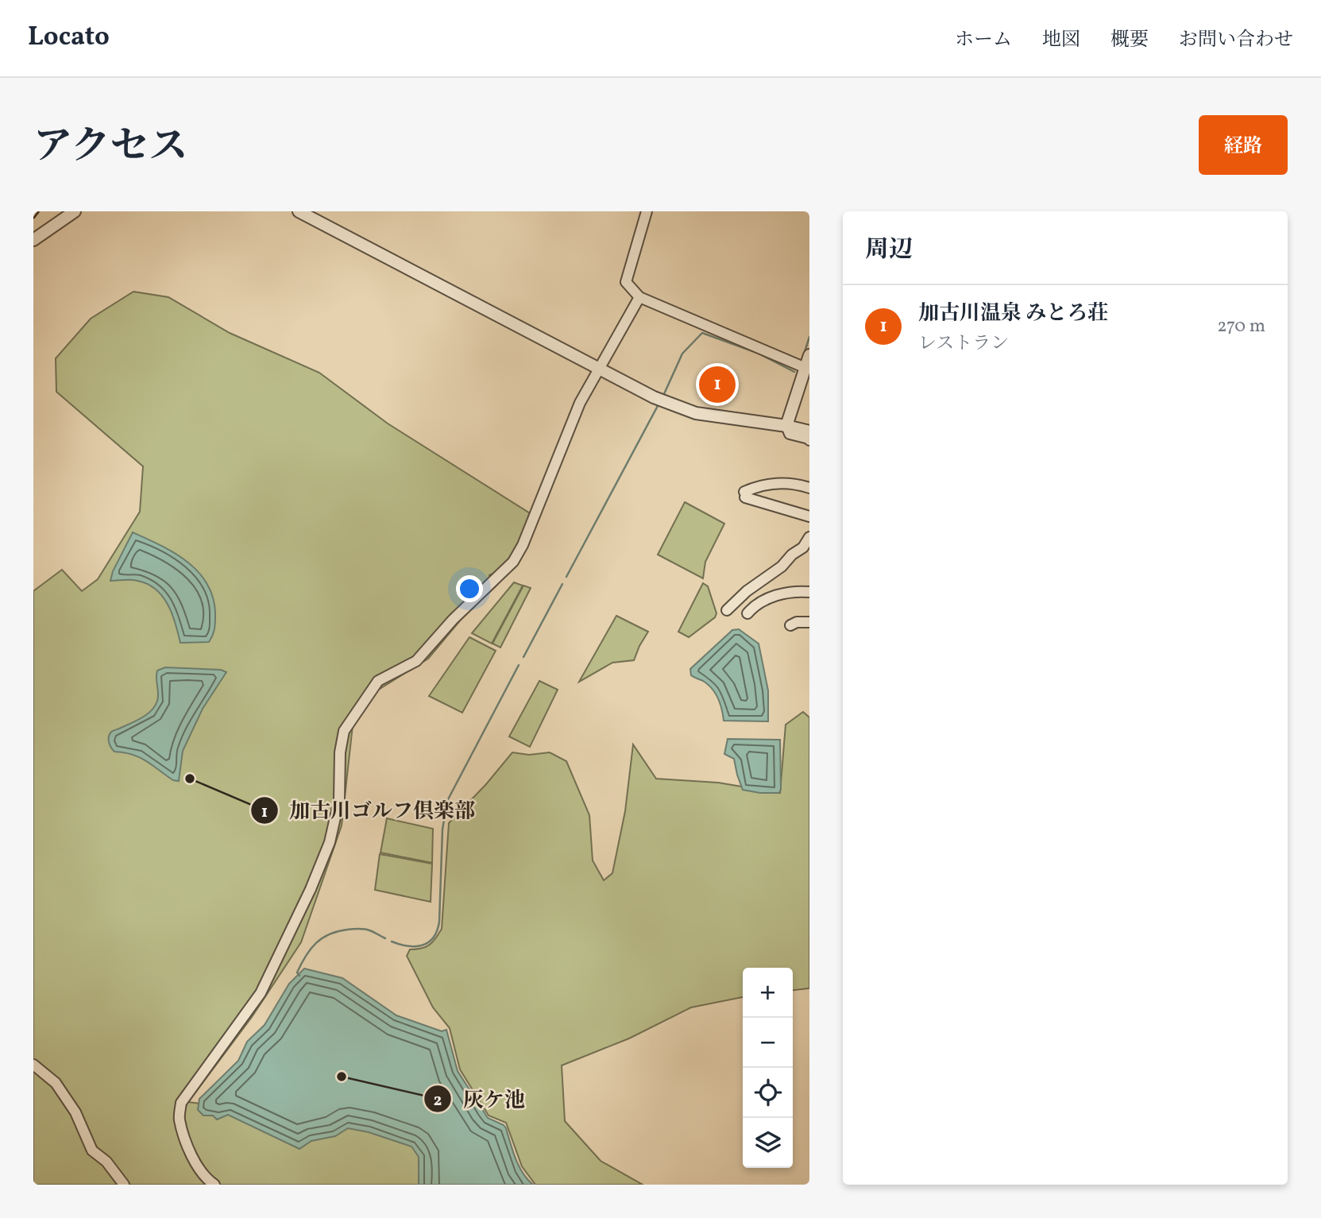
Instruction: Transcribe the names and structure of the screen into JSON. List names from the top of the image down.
{
  "places": ["加古川ゴルフ倶楽部", "灰ケ池"],
  "page": {
    "header": "Locato",
    "nav": [
      "ホーム",
      "地図",
      "概要",
      "お問い合わせ"
    ],
    "title": "アクセス",
    "buttons": "経路",
    "heading": "周辺",
    "list": [
      {
        "mark": "1",
        "name": "加古川温泉 みとろ荘",
        "note": "レストラン",
        "value": "270 m"
      }
    ],
    "pins": "1",
    "map_buttons": ["+", "−"]
  }
}
